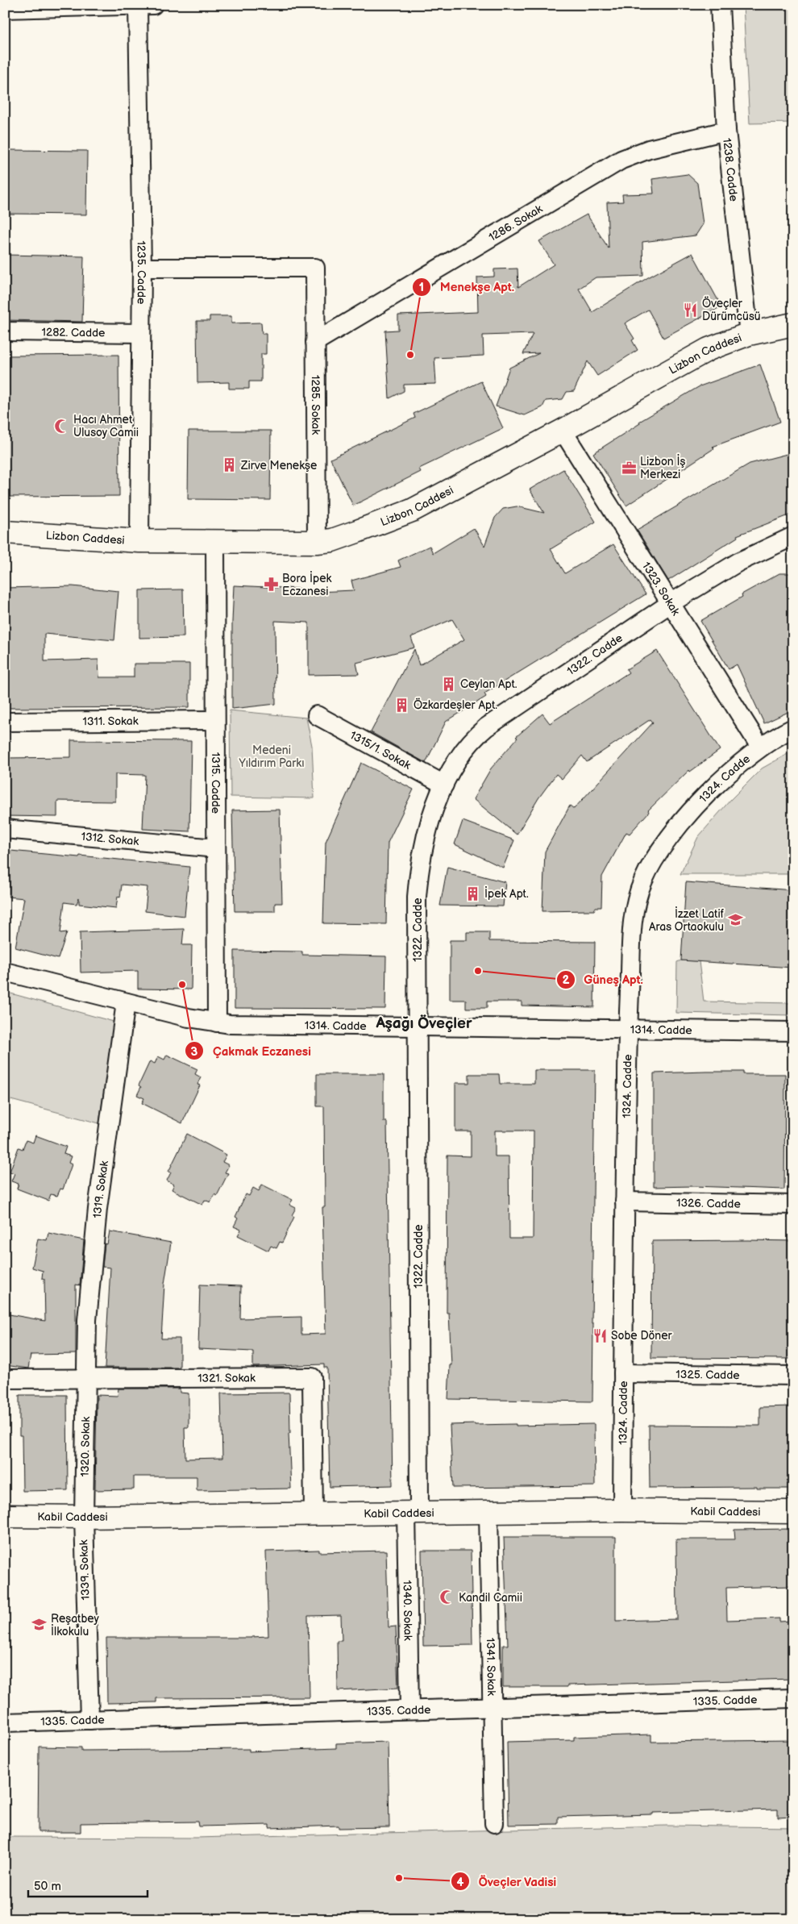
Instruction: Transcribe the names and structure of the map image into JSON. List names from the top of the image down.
{
  "streets": {
    "main road": ["Lizbon Caddesi", "Kabil Caddesi"],
    "street": [
      "1238. Cadde",
      "1286. Sokak",
      "1235. Cadde",
      "1282. Cadde",
      "1285. Sokak",
      "1323. Sokak",
      "1322. Cadde",
      "1311. Sokak",
      "1315/1. Sokak",
      "1324. Cadde",
      "1315. Cadde",
      "1312. Sokak",
      "1314. Cadde",
      "1319. Sokak",
      "1326. Cadde",
      "1325. Cadde",
      "1321. Sokak",
      "1320. Sokak",
      "1339. Sokak",
      "1340. Sokak",
      "1341. Sokak",
      "1335. Cadde"
    ]
  },
  "crossings": [
    ["1238. Cadde", "1286. Sokak"],
    ["1238. Cadde", "Lizbon Caddesi"],
    ["1286. Sokak", "1285. Sokak"],
    ["1235. Cadde", "1282. Cadde"],
    ["1235. Cadde", "Lizbon Caddesi"],
    ["1235. Cadde", "1285. Sokak"],
    ["Lizbon Caddesi", "1285. Sokak"],
    ["Lizbon Caddesi", "1323. Sokak"],
    ["Lizbon Caddesi", "1315. Cadde"],
    ["1323. Sokak", "1322. Cadde"],
    ["1323. Sokak", "1324. Cadde"],
    ["1322. Cadde", "1315/1. Sokak"],
    ["1322. Cadde", "1314. Cadde"],
    ["1322. Cadde", "Kabil Caddesi"],
    ["1322. Cadde", "1340. Sokak"],
    ["1311. Sokak", "1315. Cadde"],
    ["1324. Cadde", "1314. Cadde"],
    ["1324. Cadde", "1326. Cadde"],
    ["1324. Cadde", "1325. Cadde"],
    ["1324. Cadde", "Kabil Caddesi"],
    ["1315. Cadde", "1312. Sokak"],
    ["1315. Cadde", "1314. Cadde"],
    ["1314. Cadde", "1319. Sokak"],
    ["1319. Sokak", "1321. Sokak"],
    ["1319. Sokak", "1320. Sokak"],
    ["1321. Sokak", "1320. Sokak"],
    ["1321. Sokak", "Kabil Caddesi"],
    ["1320. Sokak", "Kabil Caddesi"],
    ["1320. Sokak", "1339. Sokak"],
    ["Kabil Caddesi", "1339. Sokak"],
    ["Kabil Caddesi", "1340. Sokak"],
    ["Kabil Caddesi", "1341. Sokak"],
    ["1339. Sokak", "1335. Cadde"],
    ["1340. Sokak", "1335. Cadde"],
    ["1341. Sokak", "1335. Cadde"]
  ],
  "districts": ["Aşağı Öveçler"],
  "parks": ["Medeni Yıldırım Parkı"],
  "places": {
    "restaurant": ["Öveçler Dürümcüsü", "Sobe Döner"],
    "other": [
      "Menekşe Apt.",
      "Güneş Apt.",
      "Çakmak Eczanesi",
      "Öveçler Vadisi"
    ],
    "mosque": ["Hacı Ahmet Ulusoy Camii", "Kandil Camii"],
    "building": [
      "Zirve Menekşe",
      "Ceylan Apt.",
      "Özkardeşler Apt.",
      "İpek Apt."
    ],
    "office": ["Lizbon İş Merkezi"],
    "pharmacy": ["Bora İpek Eczanesi"],
    "school or university": ["İzzet Latif Aras Ortaokulu", "Reşatbey İlkokulu"]
  },
  "scale_bar": "50 m"
}
